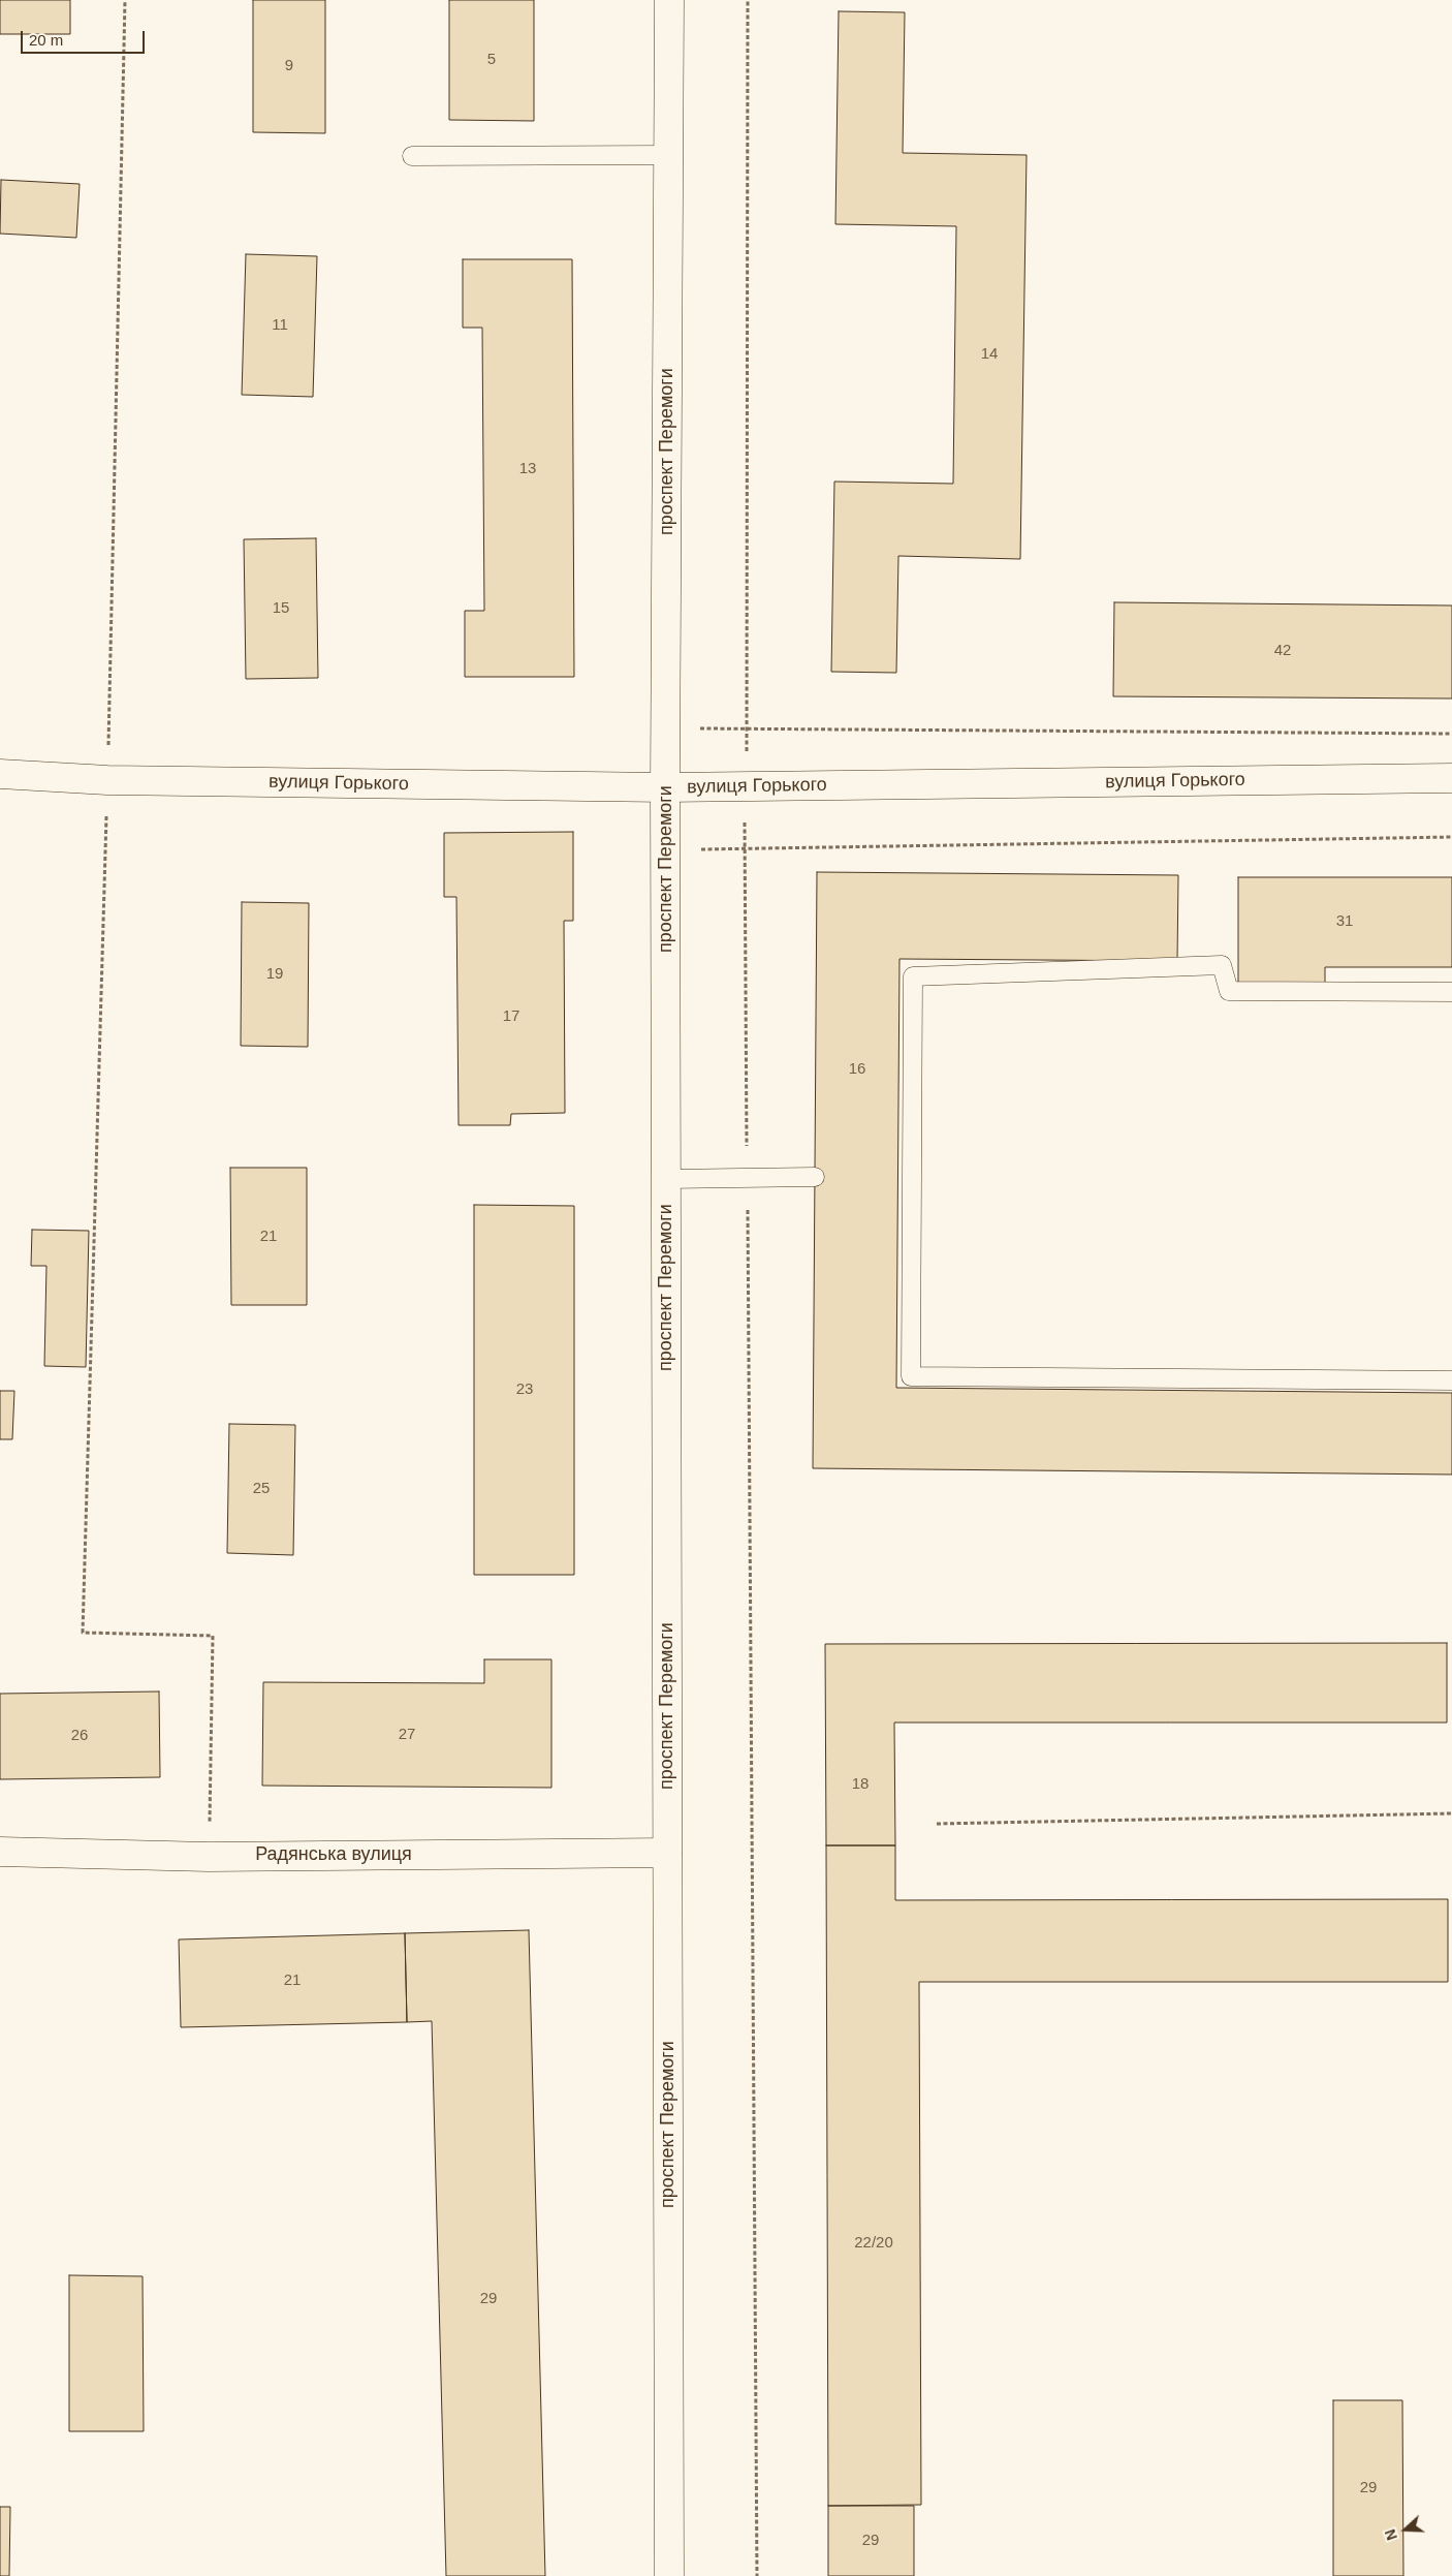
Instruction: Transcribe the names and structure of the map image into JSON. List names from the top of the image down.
{
  "streets": {
    "main road": ["проспект Перемоги", "вулиця Горького", "Радянська вулиця"]
  },
  "crossings": [
    ["проспект Перемоги", "вулиця Горького"],
    ["проспект Перемоги", "Радянська вулиця"]
  ],
  "house_numbers": [
    "5",
    "9",
    "11",
    "14",
    "13",
    "15",
    "42",
    "31",
    "19",
    "17",
    "16",
    "21",
    "23",
    "25",
    "27",
    "26",
    "18",
    "21",
    "22/20",
    "29",
    "29",
    "29"
  ],
  "scale_bar": "20 m",
  "north": "left"
}
